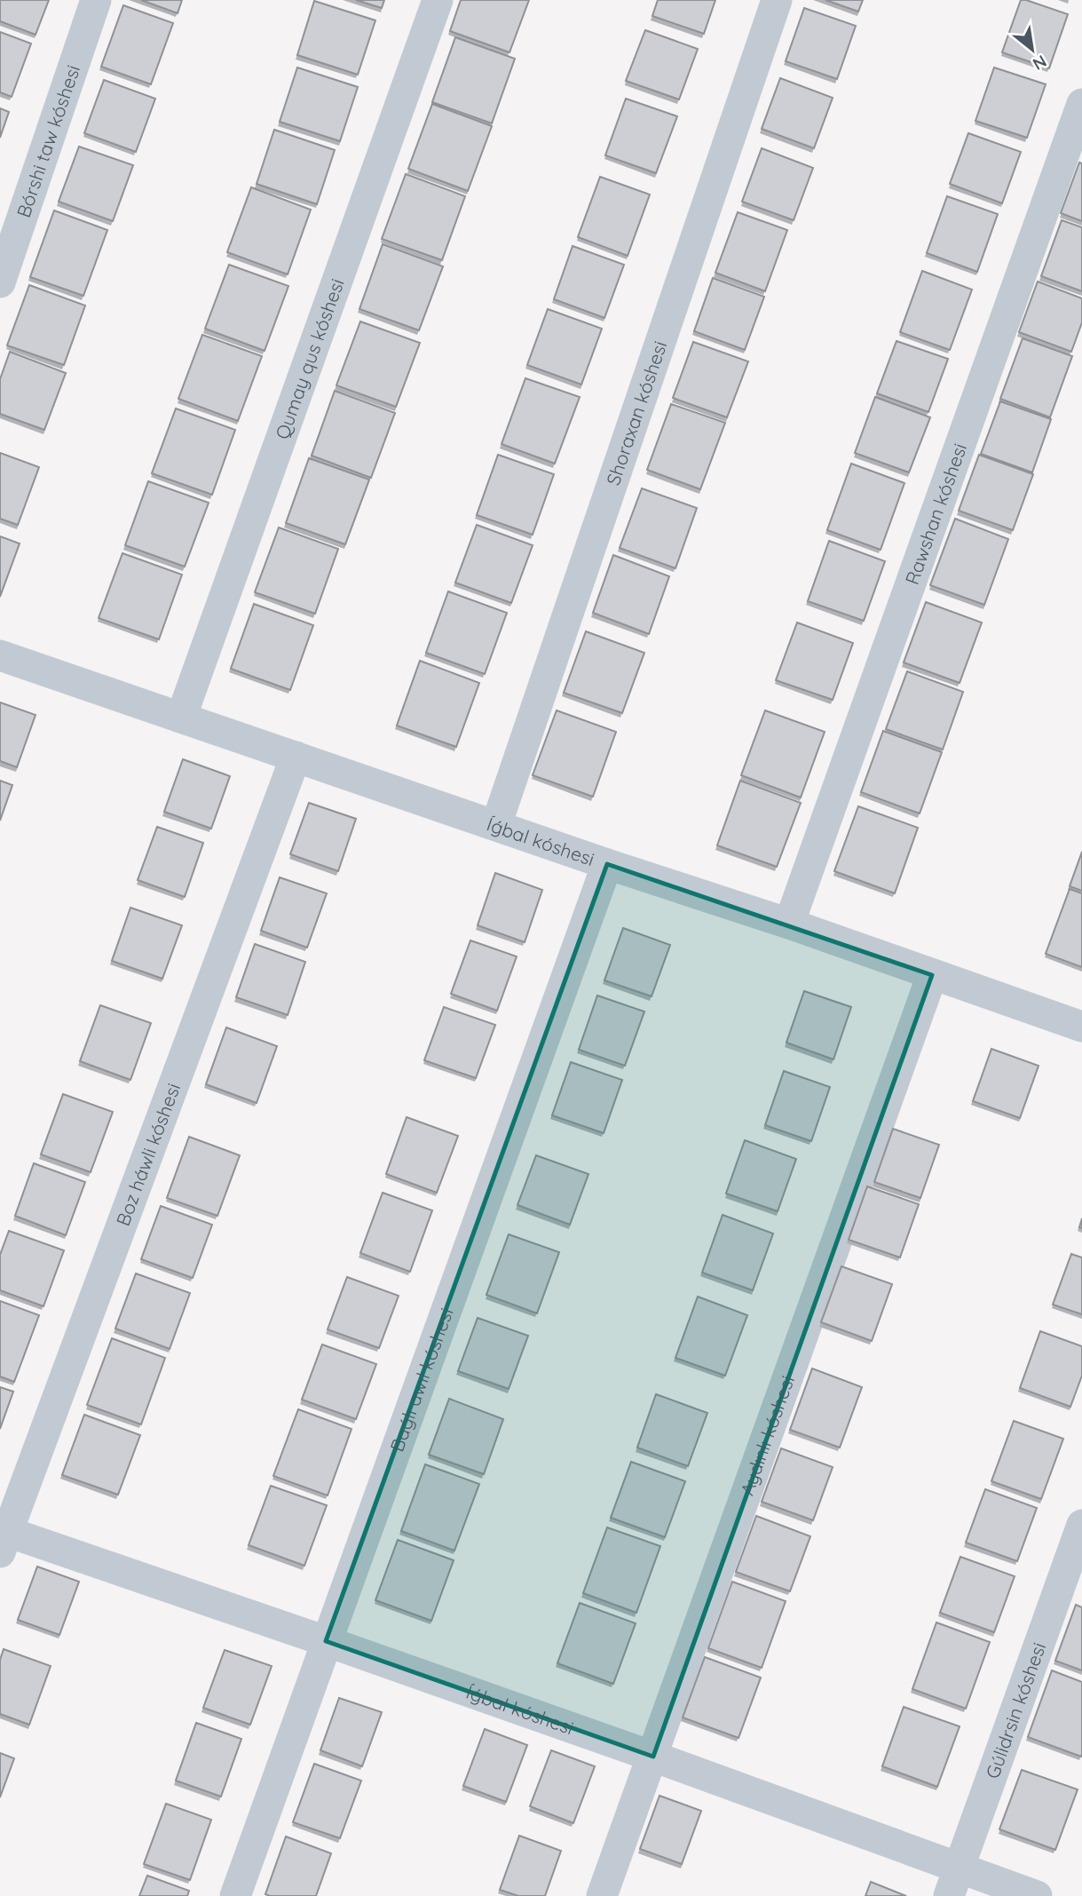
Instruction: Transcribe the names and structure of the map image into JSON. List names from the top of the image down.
{
  "streets": {
    "street": [
      "Bórshi taw kóshesi",
      "Qumay qus kóshesi",
      "Shoraxan kóshesi",
      "Rawshan kóshesi",
      "Íǵbal kóshesi",
      "Boz háwli kóshesi",
      "Baǵlı awıl kóshesi",
      "Aydınlı kóshesi",
      "Gúlidrsin kóshesi"
    ]
  },
  "crossings": [
    ["Qumay qus kóshesi", "Íǵbal kóshesi"],
    ["Shoraxan kóshesi", "Íǵbal kóshesi"],
    ["Rawshan kóshesi", "Íǵbal kóshesi"],
    ["Íǵbal kóshesi", "Boz háwli kóshesi"],
    ["Íǵbal kóshesi", "Baǵlı awıl kóshesi"],
    ["Íǵbal kóshesi", "Aydınlı kóshesi"],
    ["Íǵbal kóshesi", "Gúlidrsin kóshesi"]
  ],
  "north": "bottom right"
}
